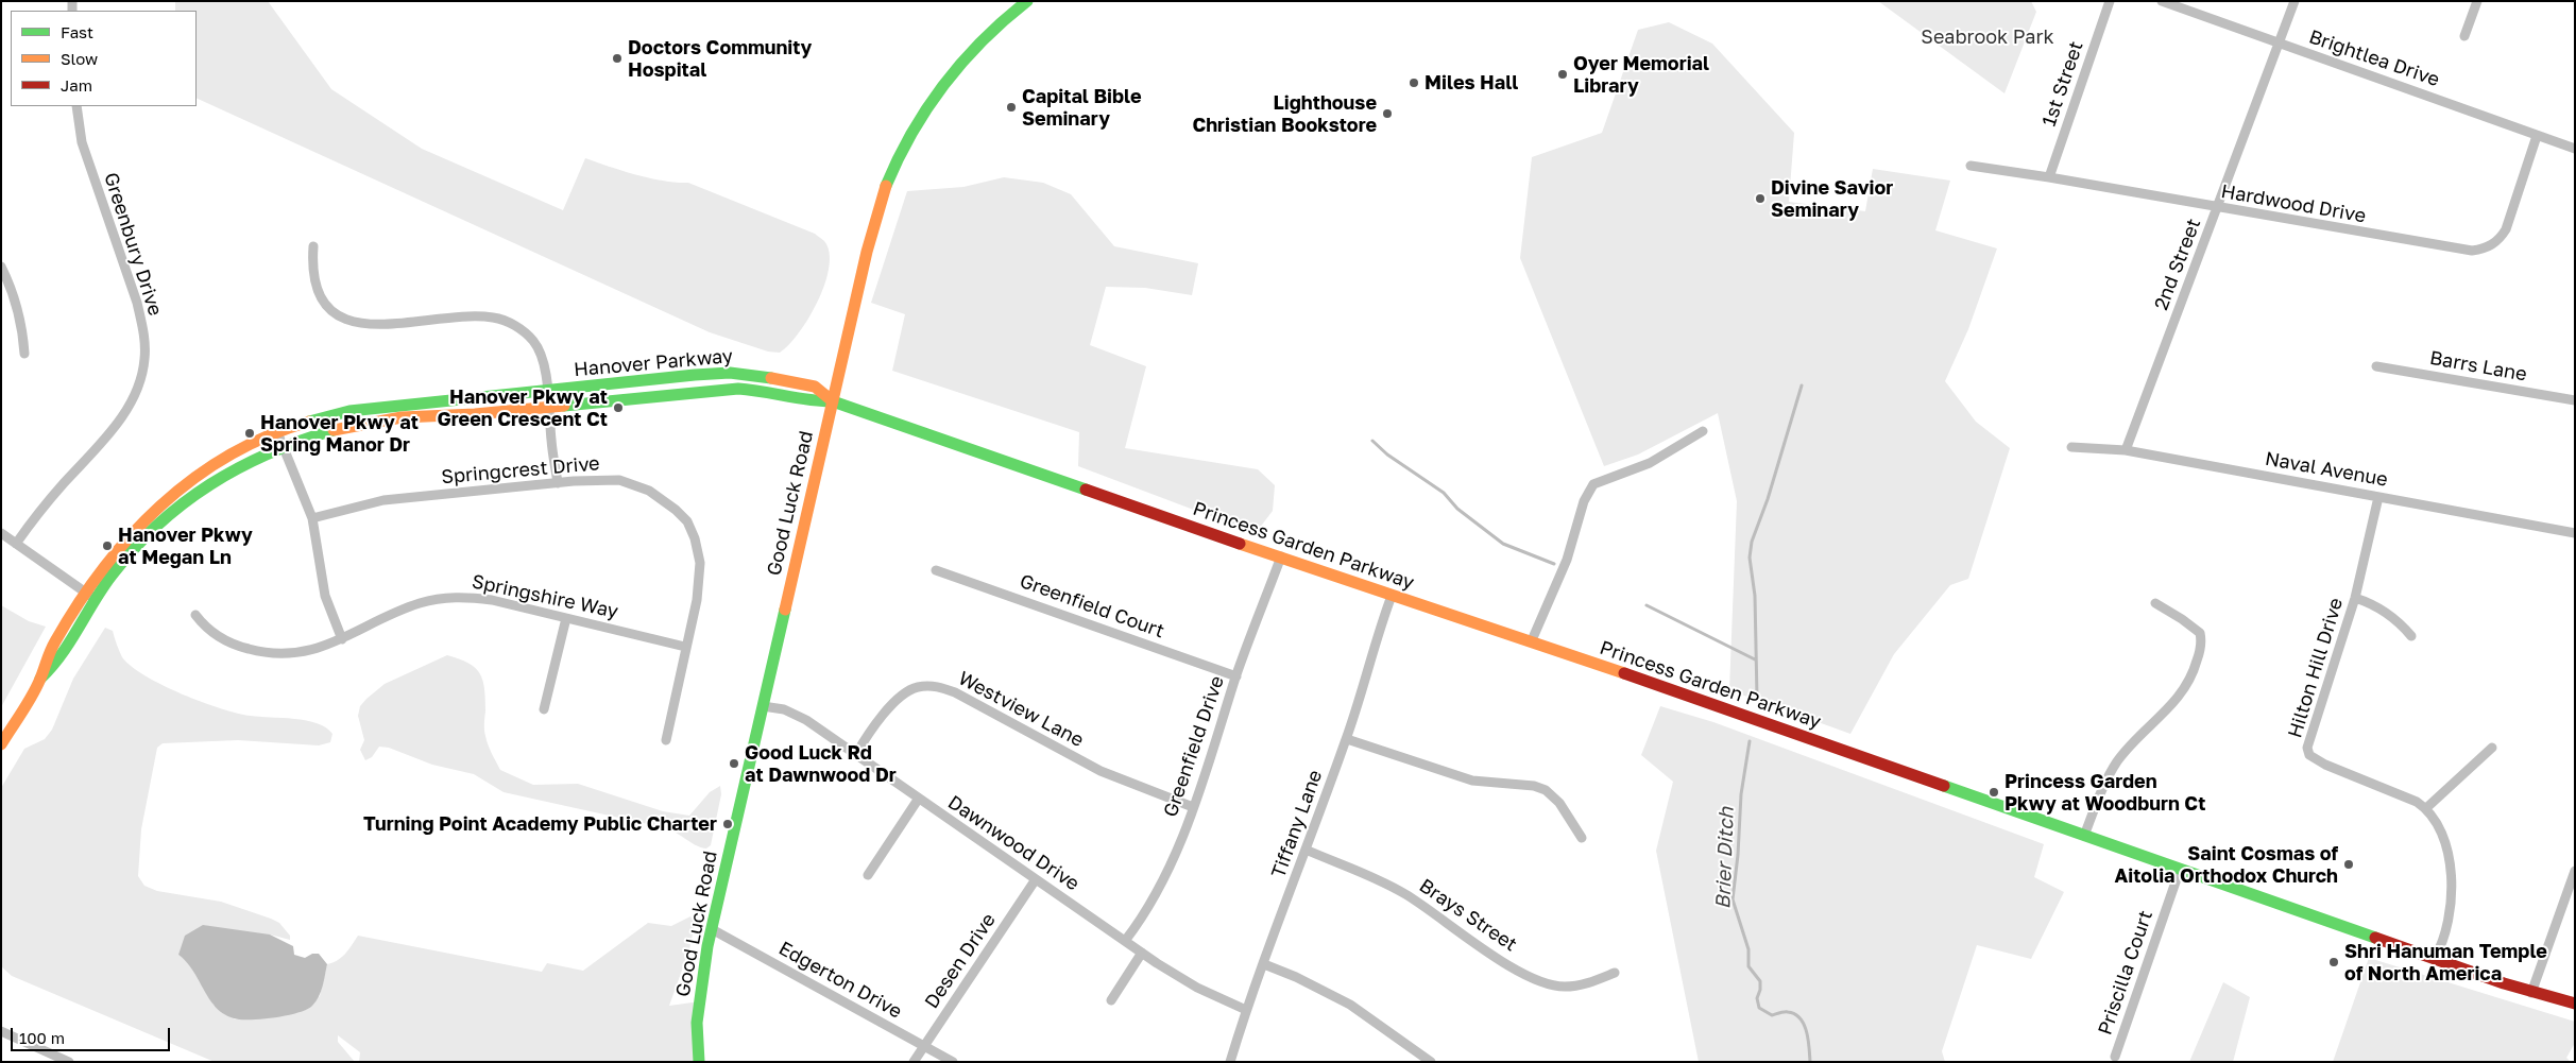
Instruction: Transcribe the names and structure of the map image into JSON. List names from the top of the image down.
{
  "streets": {
    "street": [
      "Brightlea Drive",
      "1st Street",
      "Hardwood Drive",
      "Greenbury Drive",
      "2nd Street",
      "Hanover Parkway",
      "Barrs Lane",
      "Naval Avenue",
      "Springcrest Drive",
      "Good Luck Road",
      "Princess Garden Parkway",
      "Springshire Way",
      "Greenfield Court",
      "Hilton Hill Drive",
      "Westview Lane",
      "Greenfield Drive",
      "Tiffany Lane",
      "Dawnwood Drive",
      "Brays Street",
      "Desen Drive",
      "Priscilla Court",
      "Edgerton Drive"
    ]
  },
  "crossings": [
    ["Brightlea Drive", "Hardwood Drive"],
    ["Brightlea Drive", "2nd Street"],
    ["1st Street", "Hardwood Drive"],
    ["Hardwood Drive", "2nd Street"],
    ["2nd Street", "Naval Avenue"],
    ["Hanover Parkway", "Good Luck Road"],
    ["Hanover Parkway", "Princess Garden Parkway"],
    ["Naval Avenue", "Hilton Hill Drive"],
    ["Springcrest Drive", "Springshire Way"],
    ["Good Luck Road", "Princess Garden Parkway"],
    ["Good Luck Road", "Dawnwood Drive"],
    ["Good Luck Road", "Edgerton Drive"],
    ["Princess Garden Parkway", "Greenfield Drive"],
    ["Princess Garden Parkway", "Tiffany Lane"],
    ["Princess Garden Parkway", "Priscilla Court"],
    ["Greenfield Court", "Greenfield Drive"],
    ["Westview Lane", "Greenfield Drive"],
    ["Westview Lane", "Dawnwood Drive"],
    ["Greenfield Drive", "Dawnwood Drive"],
    ["Tiffany Lane", "Dawnwood Drive"],
    ["Tiffany Lane", "Brays Street"],
    ["Dawnwood Drive", "Desen Drive"],
    ["Desen Drive", "Edgerton Drive"]
  ],
  "water": ["Brier Ditch"],
  "parks": ["Seabrook Park"],
  "places": [
    "Doctors Community Hospital",
    "Oyer Memorial Library",
    "Miles Hall",
    "Capital Bible Seminary",
    "Lighthouse Christian Bookstore",
    "Divine Savior Seminary",
    "Hanover Pkwy at Green Crescent Ct",
    "Hanover Pkwy at Spring Manor Dr",
    "Hanover Pkwy at Megan Ln",
    "Good Luck Rd at Dawnwood Dr",
    "Princess Garden Pkwy at Woodburn Ct",
    "Turning Point Academy Public Charter",
    "Saint Cosmas of Aitolia Orthodox Church",
    "Shri Hanuman Temple of North America"
  ],
  "legend": ["Fast", "Slow", "Jam"],
  "scale_bar": "100 m"
}
